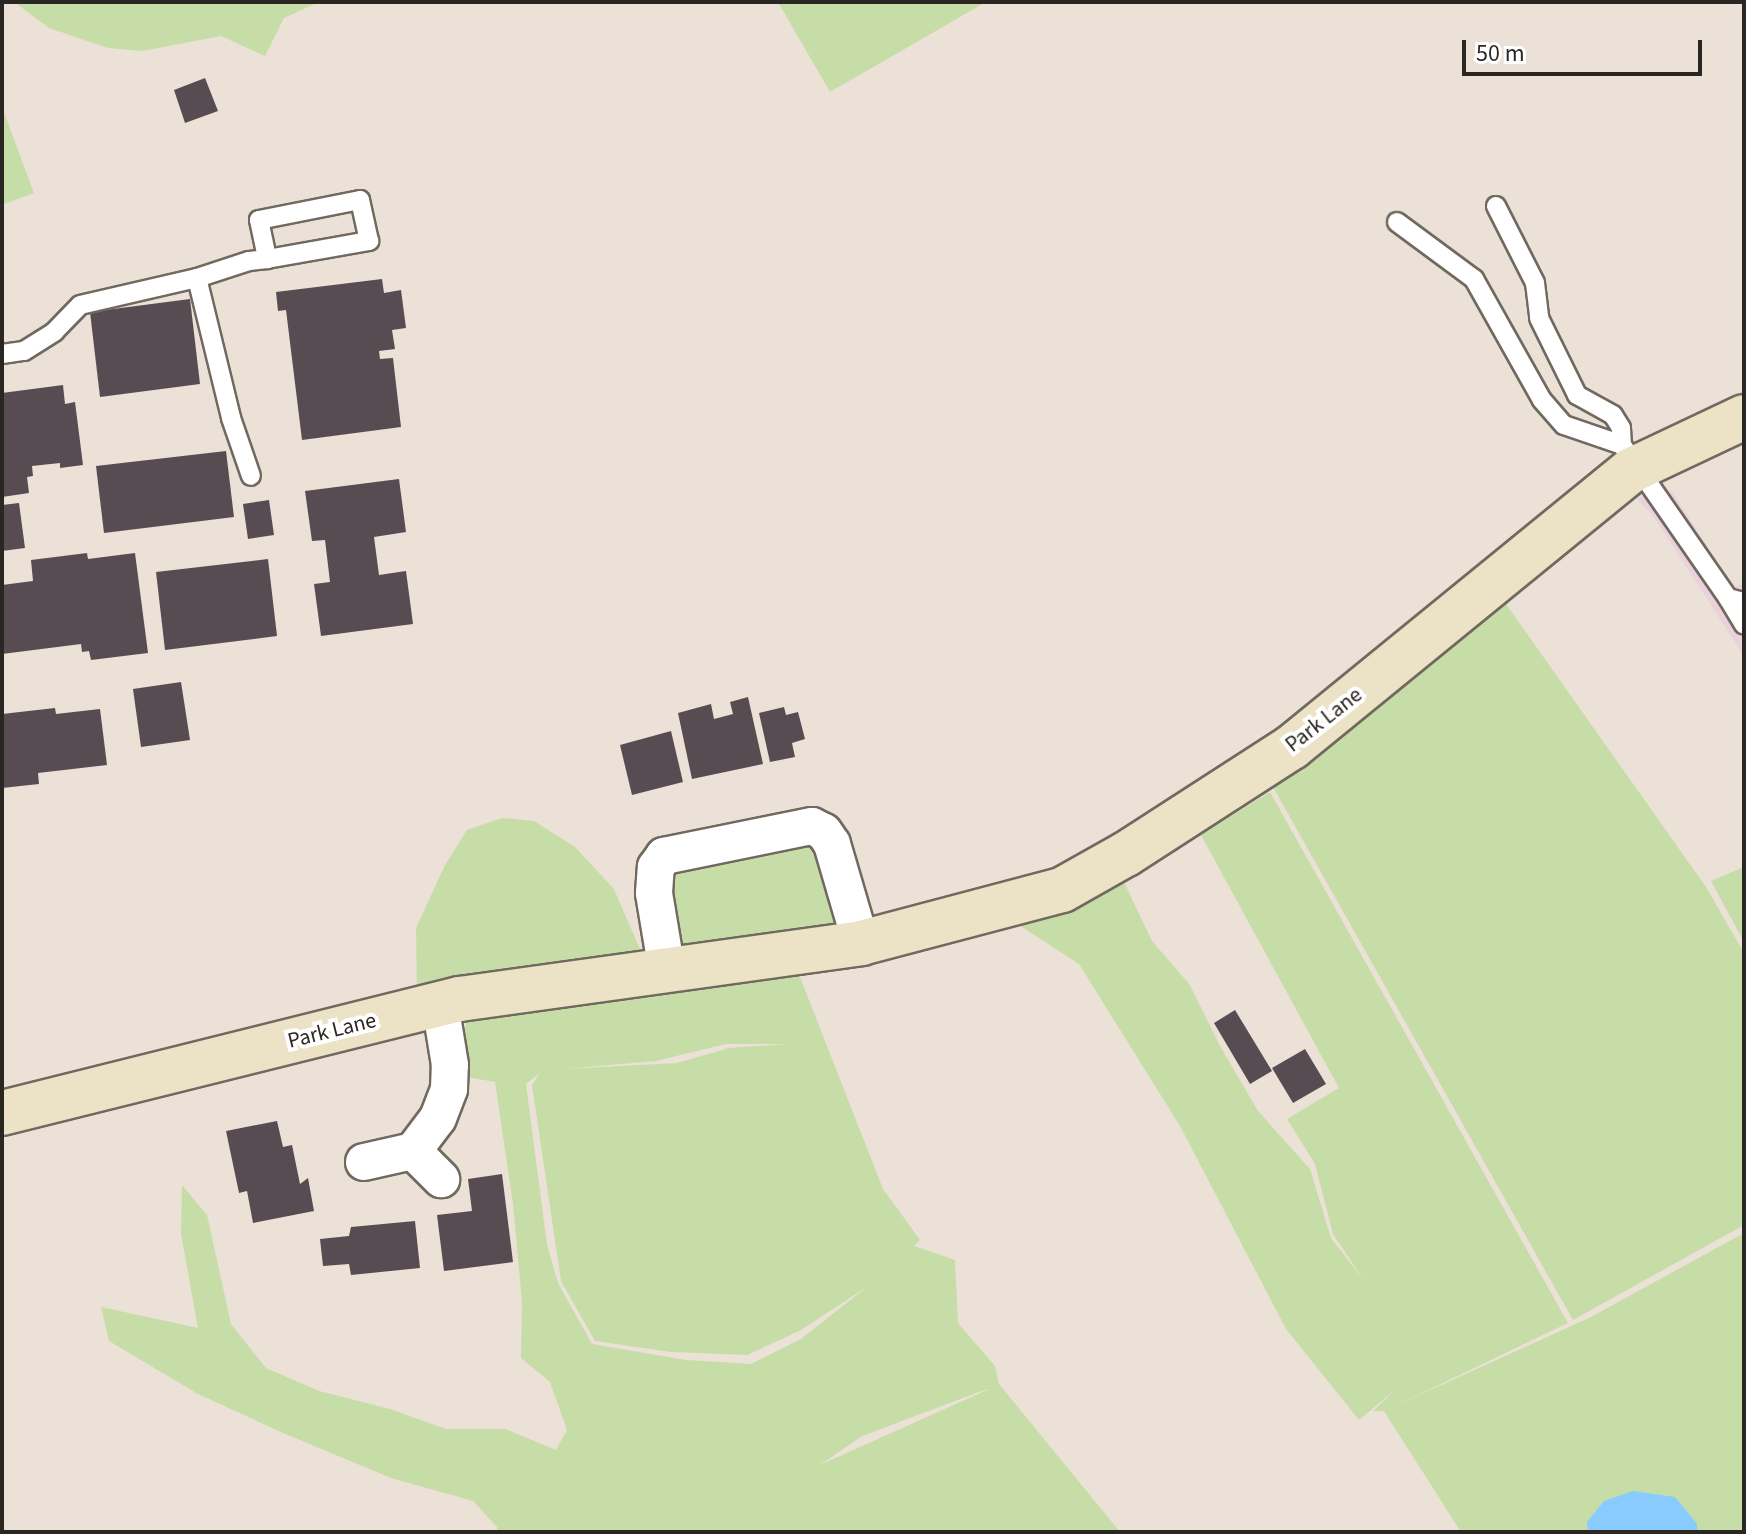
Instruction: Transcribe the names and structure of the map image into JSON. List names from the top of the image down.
{
  "streets": {
    "main road": ["Park Lane"]
  },
  "scale_bar": "50 m"
}
